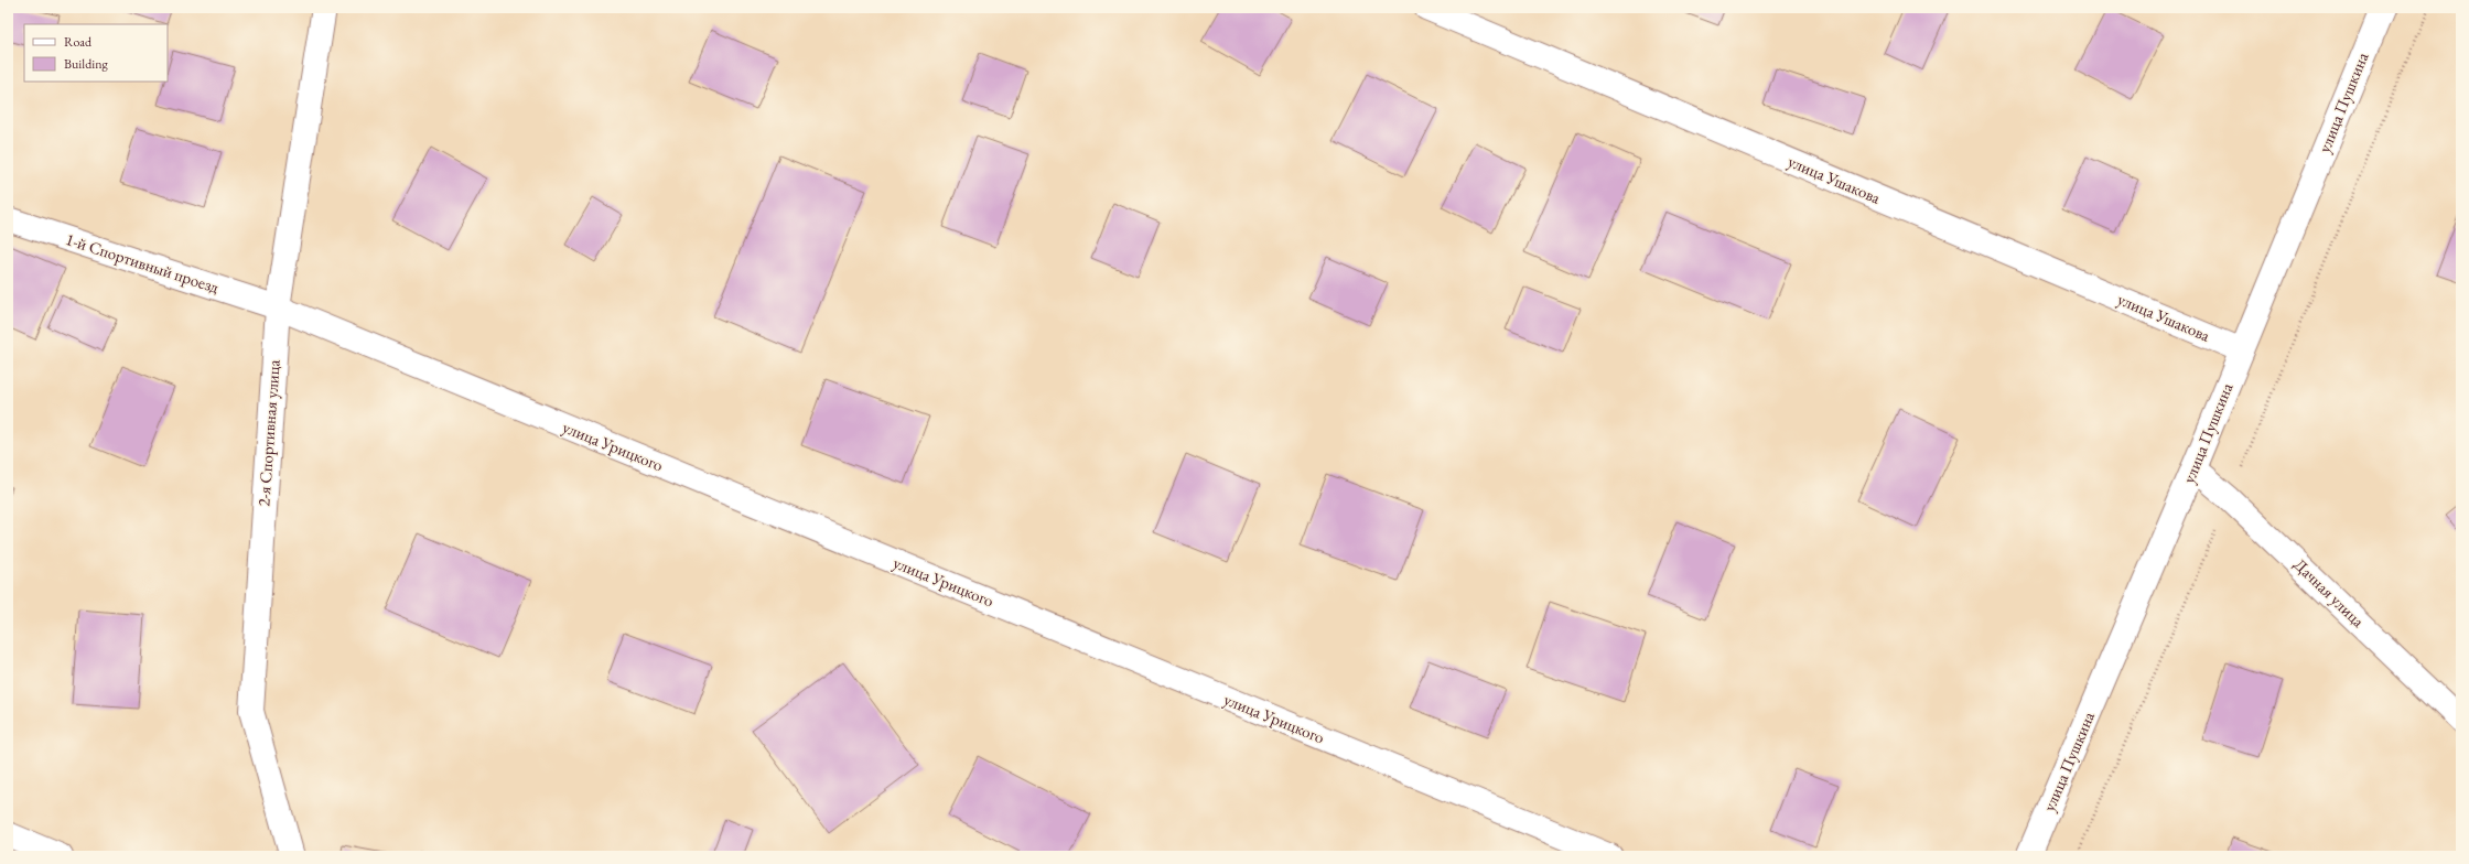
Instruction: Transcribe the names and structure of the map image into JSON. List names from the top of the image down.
{
  "streets": {
    "street": [
      "улица Пушкина",
      "улица Ушакова",
      "1-й Спортивный проезд",
      "2-я Спортивная улица",
      "улица Урицкого",
      "Дачная улица"
    ]
  },
  "crossings": [
    ["улица Пушкина", "улица Ушакова"],
    ["улица Пушкина", "Дачная улица"],
    ["1-й Спортивный проезд", "2-я Спортивная улица"],
    ["1-й Спортивный проезд", "улица Урицкого"],
    ["2-я Спортивная улица", "улица Урицкого"]
  ],
  "legend": ["Road", "Building"]
}
